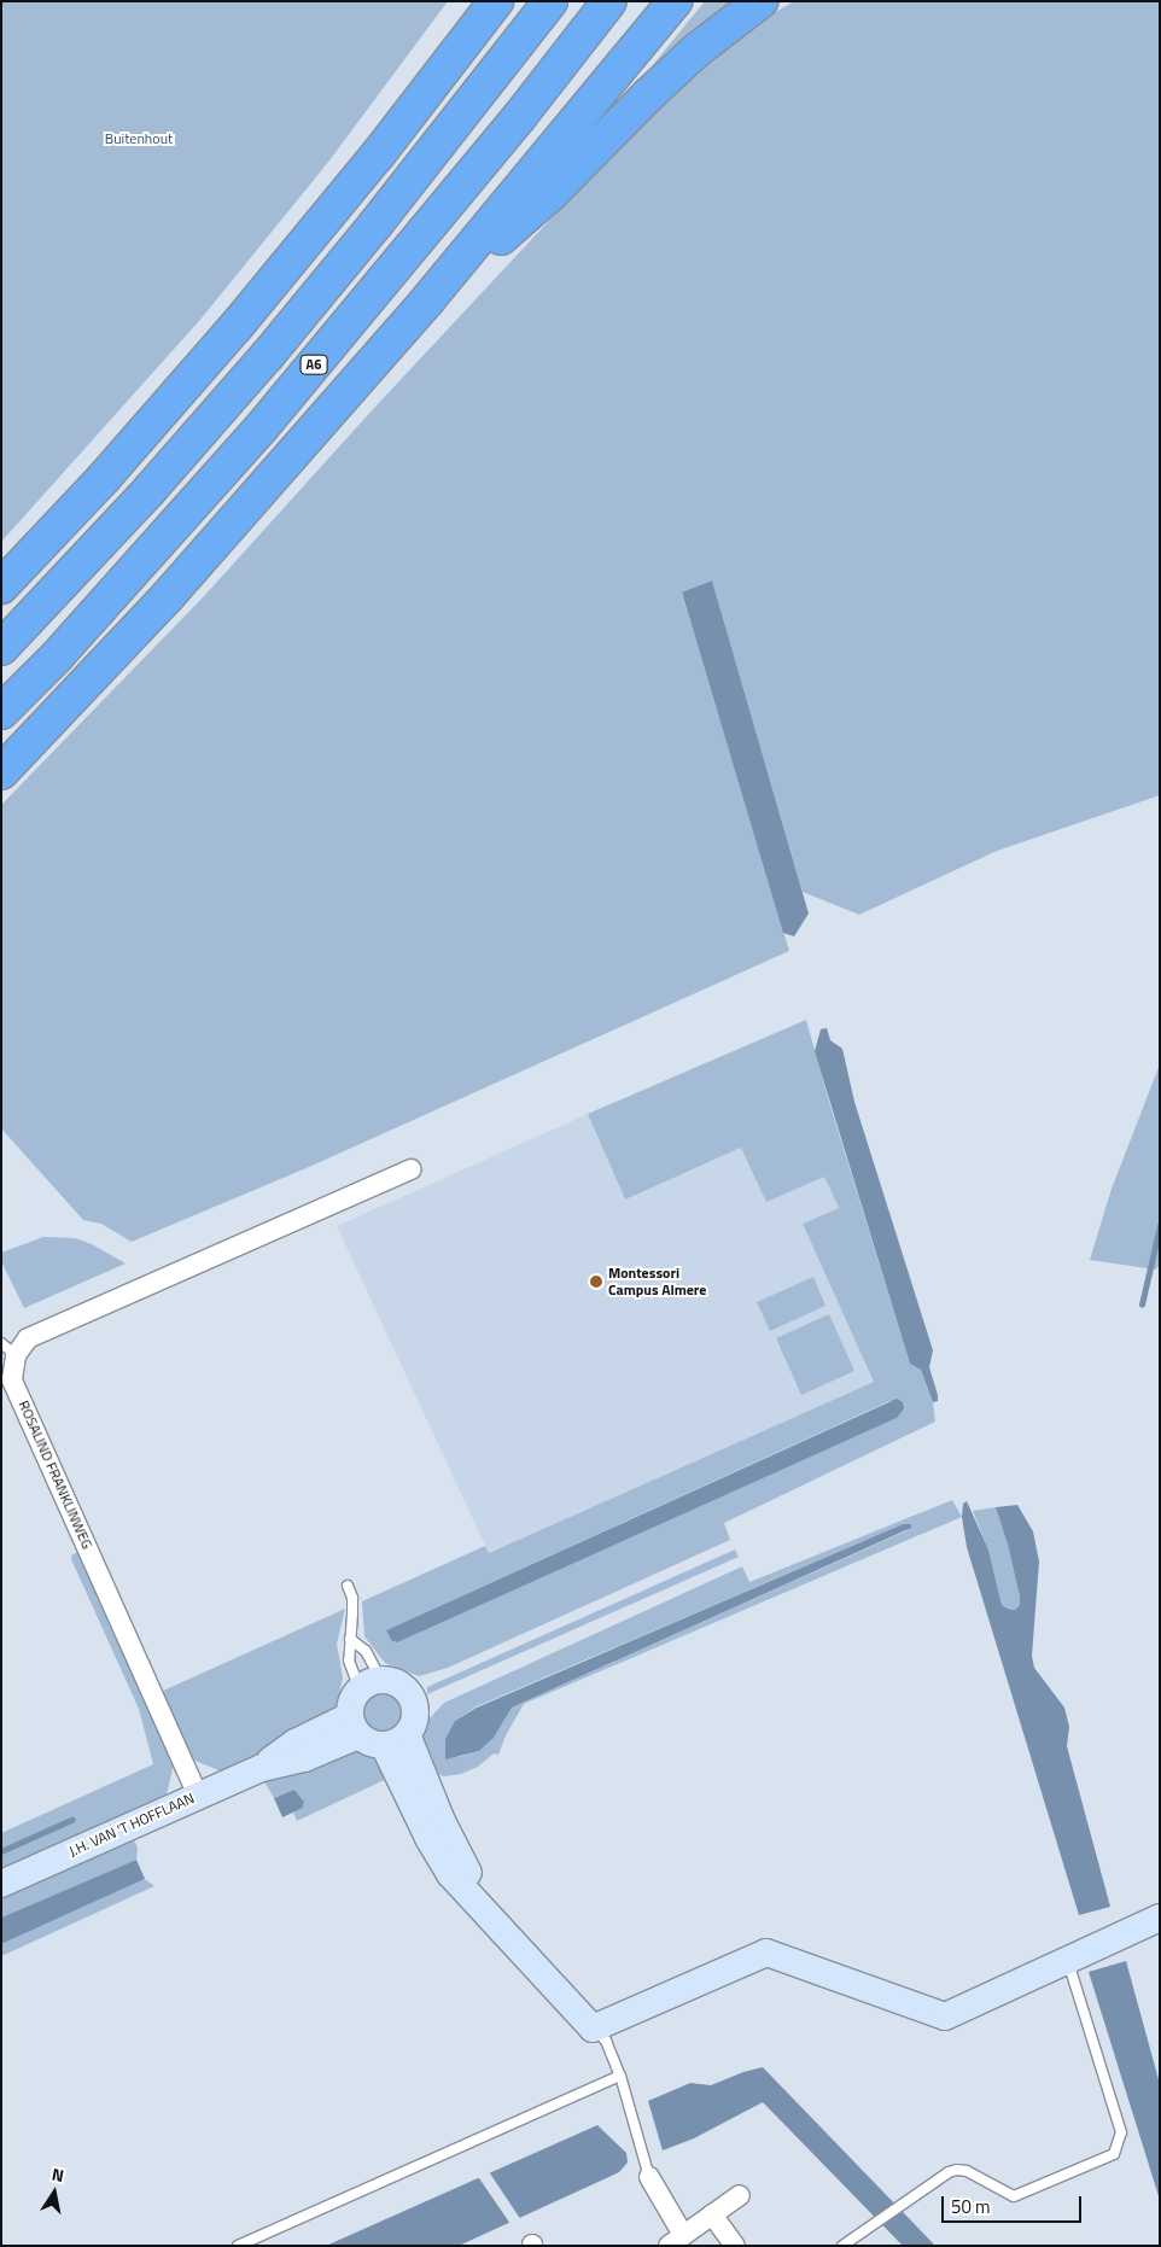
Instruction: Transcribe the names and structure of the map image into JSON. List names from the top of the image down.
{
  "streets": {
    "highway": ["A6"],
    "street": ["ROSALIND FRANKLINWEG", "J.H. VAN 'T HOFFLAAN"]
  },
  "crossings": [
    ["ROSALIND FRANKLINWEG", "J.H. VAN 'T HOFFLAAN"]
  ],
  "parks": ["Buitenhout"],
  "places": ["Montessori Campus Almere"],
  "scale_bar": "50 m",
  "north": "top"
}
